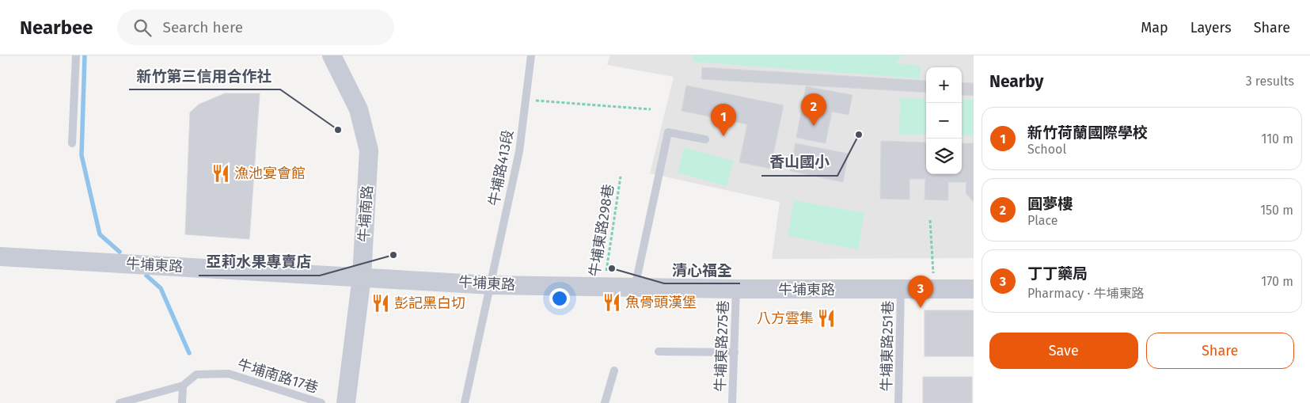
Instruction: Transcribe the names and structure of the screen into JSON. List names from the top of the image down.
{
  "streets": {
    "street": ["牛埔南路", "牛埔東路"],
    "lane": [
      "牛埔路413段",
      "牛埔東路275巷",
      "牛埔東路251巷",
      "牛埔南路17巷"
    ],
    "path": ["牛埔東路298巷"]
  },
  "crossings": [
    ["牛埔路413段", "牛埔東路"],
    ["牛埔南路", "牛埔東路"],
    ["牛埔東路298巷", "牛埔東路"],
    ["牛埔東路", "牛埔東路275巷"],
    ["牛埔東路", "牛埔東路251巷"]
  ],
  "places": {
    "other": [
      "新竹第三信用合作社",
      "香山國小",
      "亞莉水果專賣店",
      "清心福全"
    ],
    "restaurant": [
      "漁池宴會館",
      "魚骨頭漢堡",
      "彭記黑白切",
      "八方雲集"
    ]
  },
  "page": {
    "header": "Nearbee",
    "search": "Search here",
    "nav": ["Map", "Layers", "Share"],
    "heading": ["Nearby", "3 results"],
    "map_buttons": ["+", "−"],
    "pins": ["2", "1", "3"],
    "list": [
      {
        "mark": "1",
        "name": "新竹荷蘭國際學校",
        "note": "School",
        "value": "110 m"
      },
      {
        "mark": "2",
        "name": "圓夢樓",
        "note": "Place",
        "value": "150 m"
      },
      {
        "mark": "3",
        "name": "丁丁藥局",
        "note": "Pharmacy · 牛埔東路",
        "value": "170 m"
      }
    ],
    "buttons": ["Save", "Share"]
  }
}
